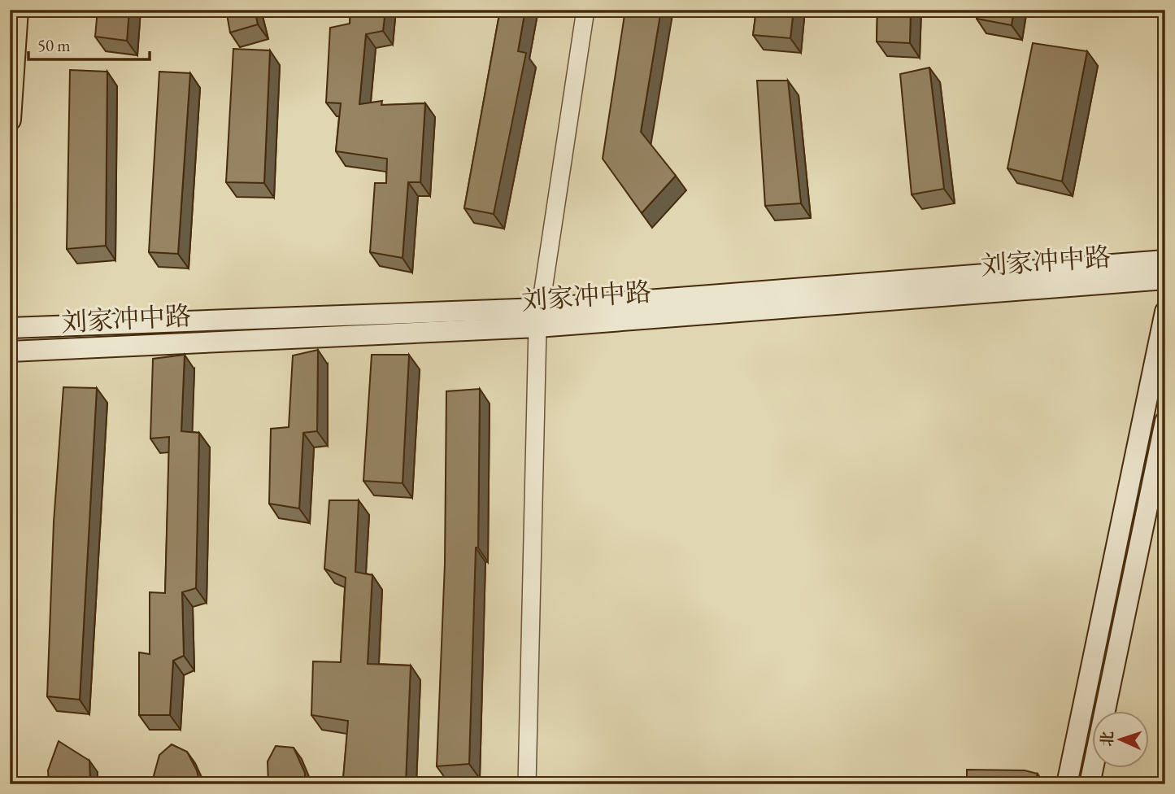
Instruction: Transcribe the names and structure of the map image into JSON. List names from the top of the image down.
{
  "streets": {
    "main road": ["刘家冲中路"]
  },
  "scale_bar": "50 m",
  "north": "left"
}
